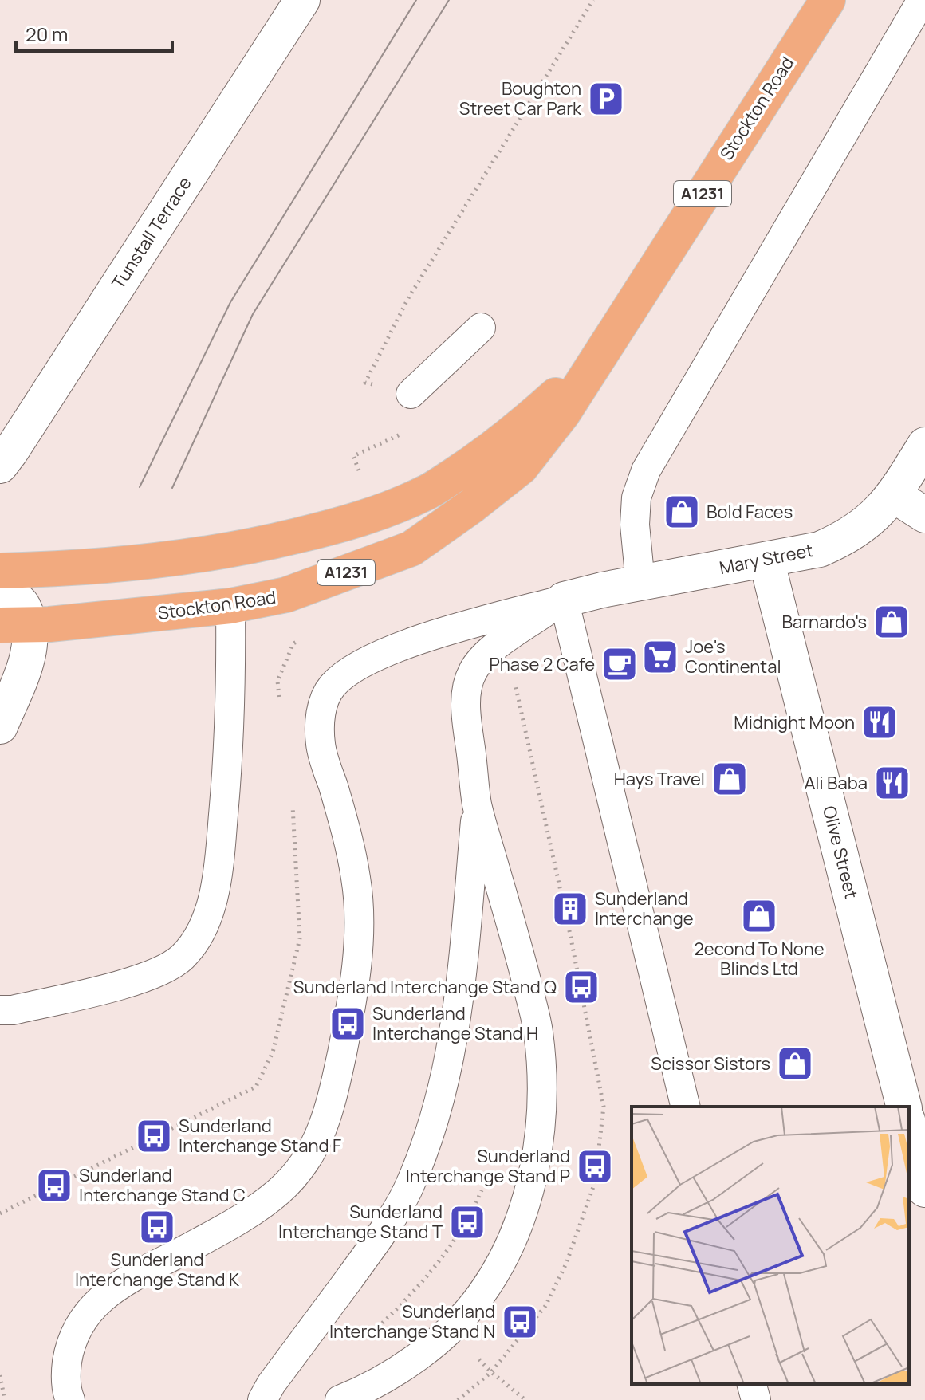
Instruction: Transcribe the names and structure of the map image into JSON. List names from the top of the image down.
{
  "streets": {
    "highway": ["Stockton Road", "A1231"],
    "street": ["Tunstall Terrace", "Mary Street", "Olive Street"]
  },
  "crossings": [
    ["Mary Street", "Olive Street"]
  ],
  "places": {
    "parking": ["Boughton Street Car Park"],
    "shop": [
      "Bold Faces",
      "Barnardo's",
      "Hays Travel",
      "2econd To None Blinds Ltd",
      "Scissor Sistors"
    ],
    "supermarket": ["Joe's Continental"],
    "cafe": ["Phase 2 Cafe"],
    "restaurant": ["Midnight Moon", "Ali Baba"],
    "building": ["Sunderland Interchange"],
    "bus stop": [
      "Sunderland Interchange Stand Q",
      "Sunderland Interchange Stand H",
      "Sunderland Interchange Stand F",
      "Sunderland Interchange Stand P",
      "Sunderland Interchange Stand C",
      "Sunderland Interchange Stand T",
      "Sunderland Interchange Stand K",
      "Sunderland Interchange Stand N"
    ]
  },
  "scale_bar": "20 m"
}
